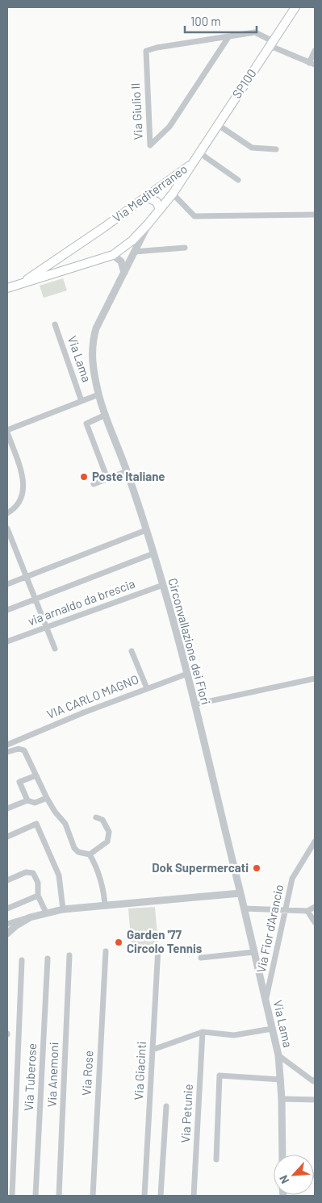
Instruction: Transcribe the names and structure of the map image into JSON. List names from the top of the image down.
{
  "streets": {
    "main road": ["SP100", "Via Mediterraneo"],
    "street": [
      "Via Giulio II",
      "Via Lama",
      "via arnaldo da brescia",
      "Circonvallazione dei Fiori",
      "VIA CARLO MAGNO",
      "Via Fior d'Arancio",
      "Via Giacinti",
      "Via Rose",
      "Via Anemoni",
      "Via Tuberose",
      "Via Petunie"
    ]
  },
  "crossings": [
    ["SP100", "Via Giulio II"],
    ["SP100", "Via Mediterraneo"],
    ["Via Mediterraneo", "Circonvallazione dei Fiori"],
    ["Via Lama", "Circonvallazione dei Fiori"],
    ["Via Lama", "Via Fior d'Arancio"],
    ["via arnaldo da brescia", "Circonvallazione dei Fiori"],
    ["Circonvallazione dei Fiori", "VIA CARLO MAGNO"]
  ],
  "places": ["Poste Italiane", "Dok Supermercati", "Garden '77 Circolo Tennis"],
  "scale_bar": "100 m",
  "north": "bottom left"
}
